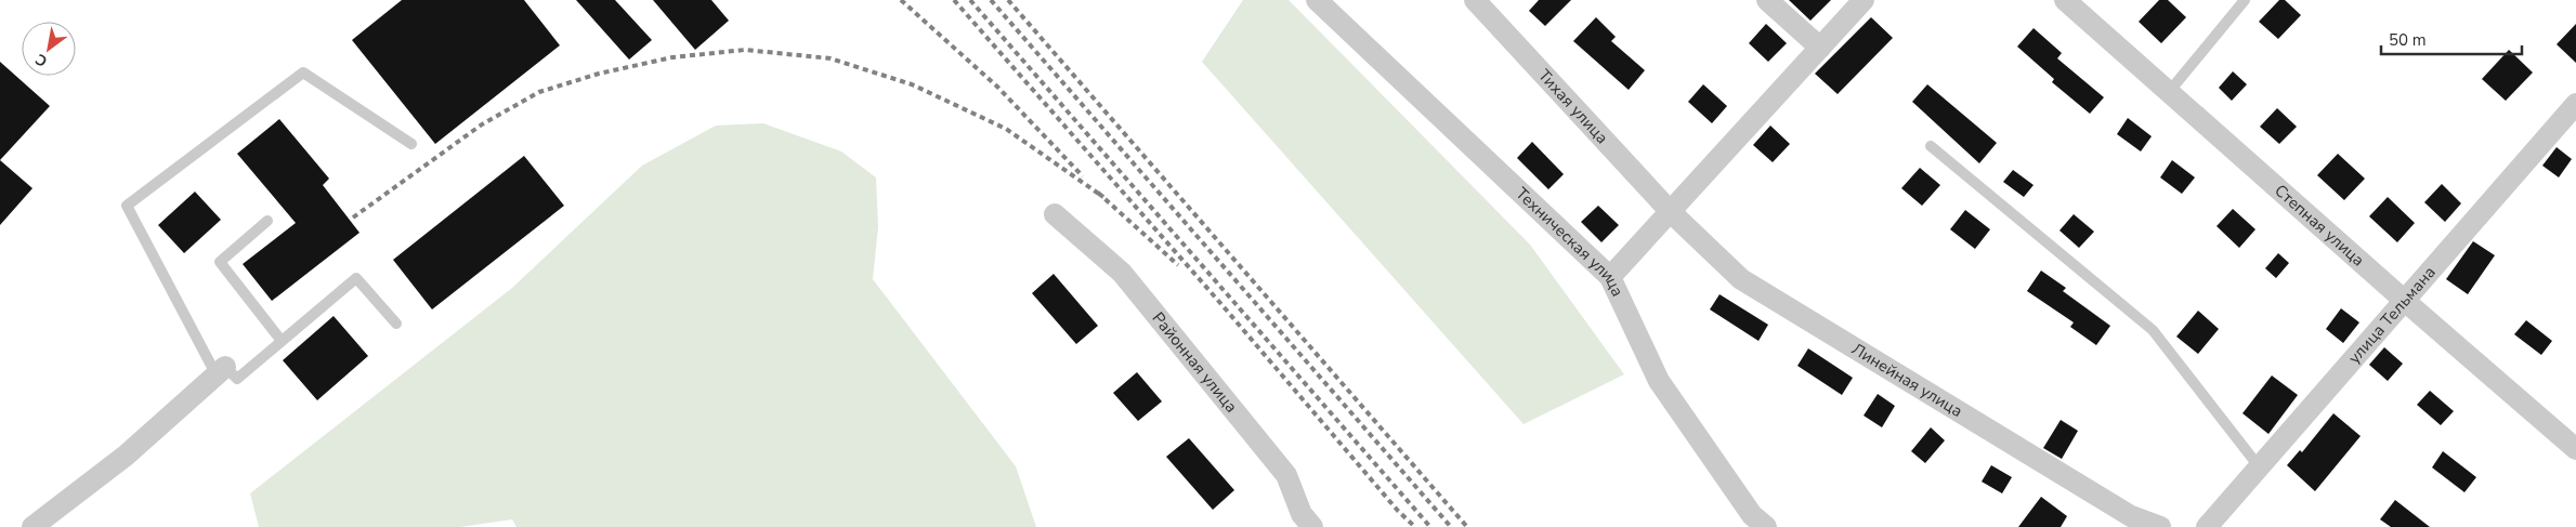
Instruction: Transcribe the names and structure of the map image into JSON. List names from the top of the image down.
{
  "streets": {
    "street": [
      "Тихая улица",
      "Степная улица",
      "Техническая улица",
      "улица Тельмана",
      "Районная улица",
      "Линейная улица"
    ]
  },
  "crossings": [
    ["Тихая улица", "Линейная улица"],
    ["Степная улица", "улица Тельмана"]
  ],
  "scale_bar": "50 m",
  "north": "bottom left"
}
